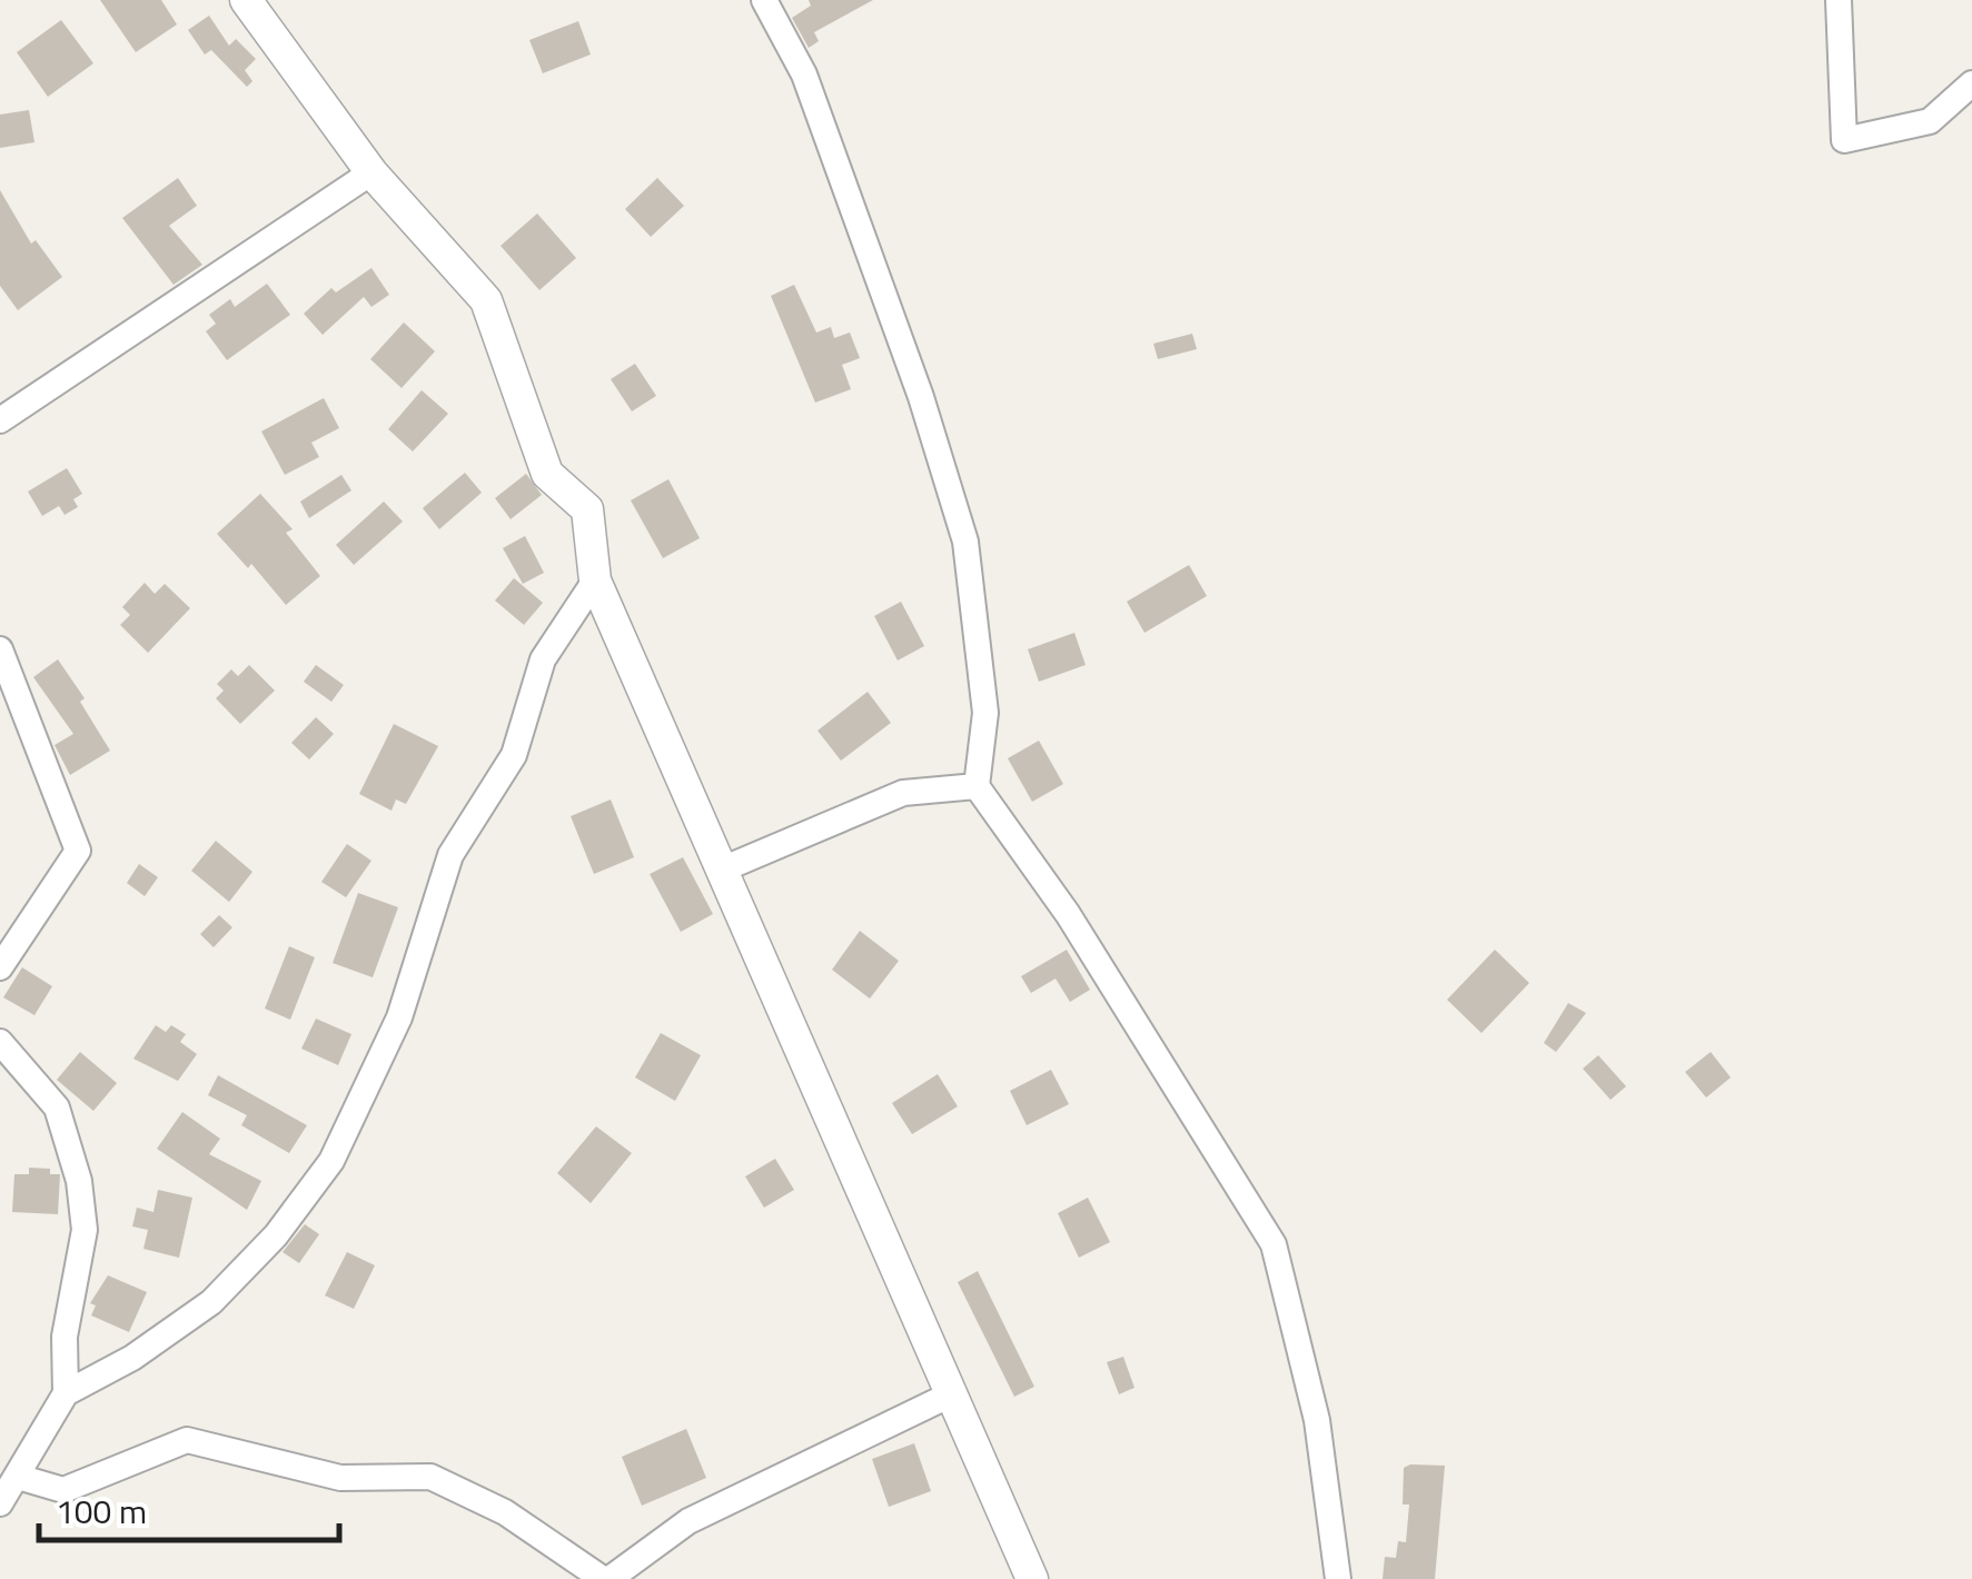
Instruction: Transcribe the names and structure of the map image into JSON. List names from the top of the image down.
{
  "scale_bar": "100 m"
}
